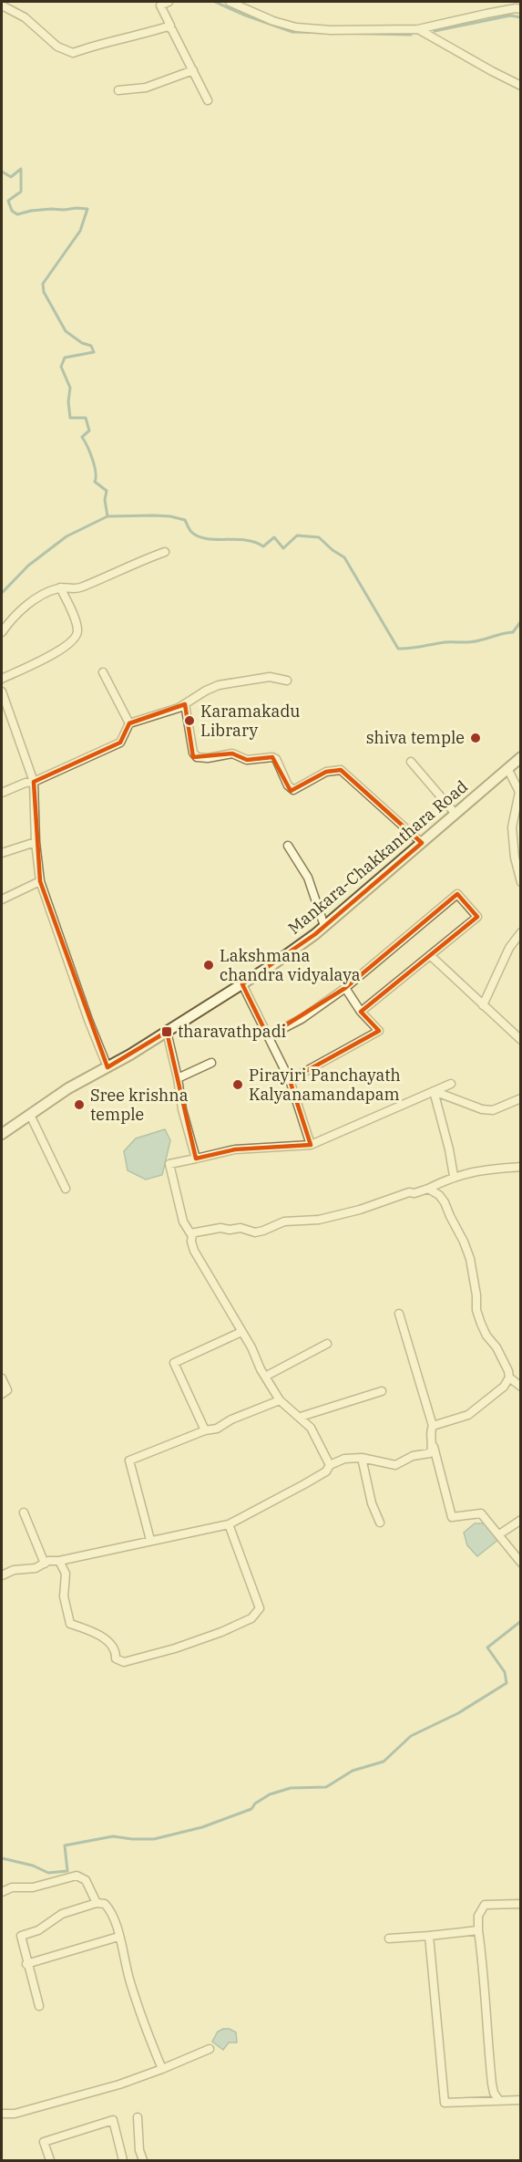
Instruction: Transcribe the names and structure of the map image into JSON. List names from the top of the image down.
{
  "streets": {
    "main road": ["Mankara-Chakkanthara Road"]
  },
  "places": {
    "other": [
      "Karamakadu Library",
      "shiva temple",
      "Lakshmana chandra vidyalaya",
      "Pirayiri Panchayath Kalyanamandapam",
      "Sree krishna temple"
    ],
    "transit": ["tharavathpadi"]
  }
}
